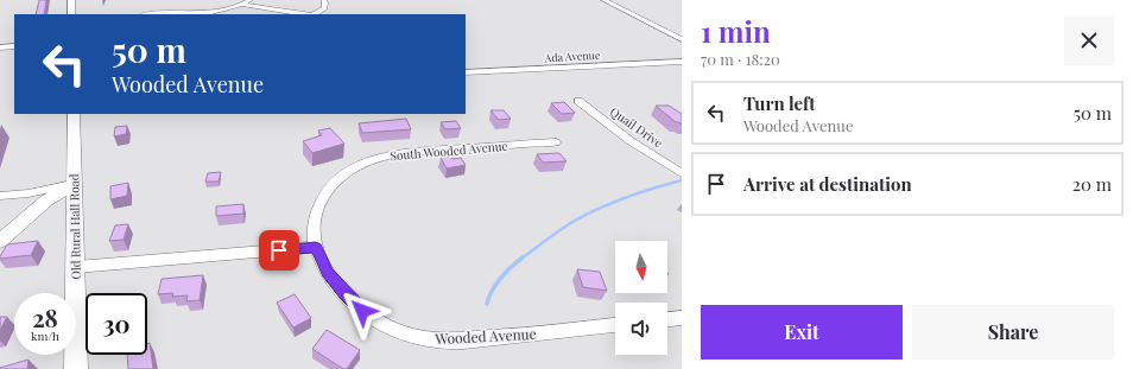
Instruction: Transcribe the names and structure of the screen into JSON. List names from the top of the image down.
{
  "streets": {
    "main road": ["Old Rural Hall Road"],
    "street": [
      "Ada Avenue",
      "Quail Drive",
      "South Wooded Avenue",
      "Wooded Avenue"
    ]
  },
  "crossings": [
    ["South Wooded Avenue", "Wooded Avenue"]
  ],
  "north": "bottom",
  "page": {
    "heading": ["1 min", "70 m · 18:20"],
    "turn": ["50 m", "Wooded Avenue"],
    "list": [
      {
        "name": "Turn left",
        "note": "Wooded Avenue",
        "value": "50 m"
      },
      {
        "name": "Arrive at destination",
        "value": "20 m"
      }
    ],
    "speed": "28 km/h",
    "limit": "30",
    "buttons": ["Exit", "Share"]
  }
}
